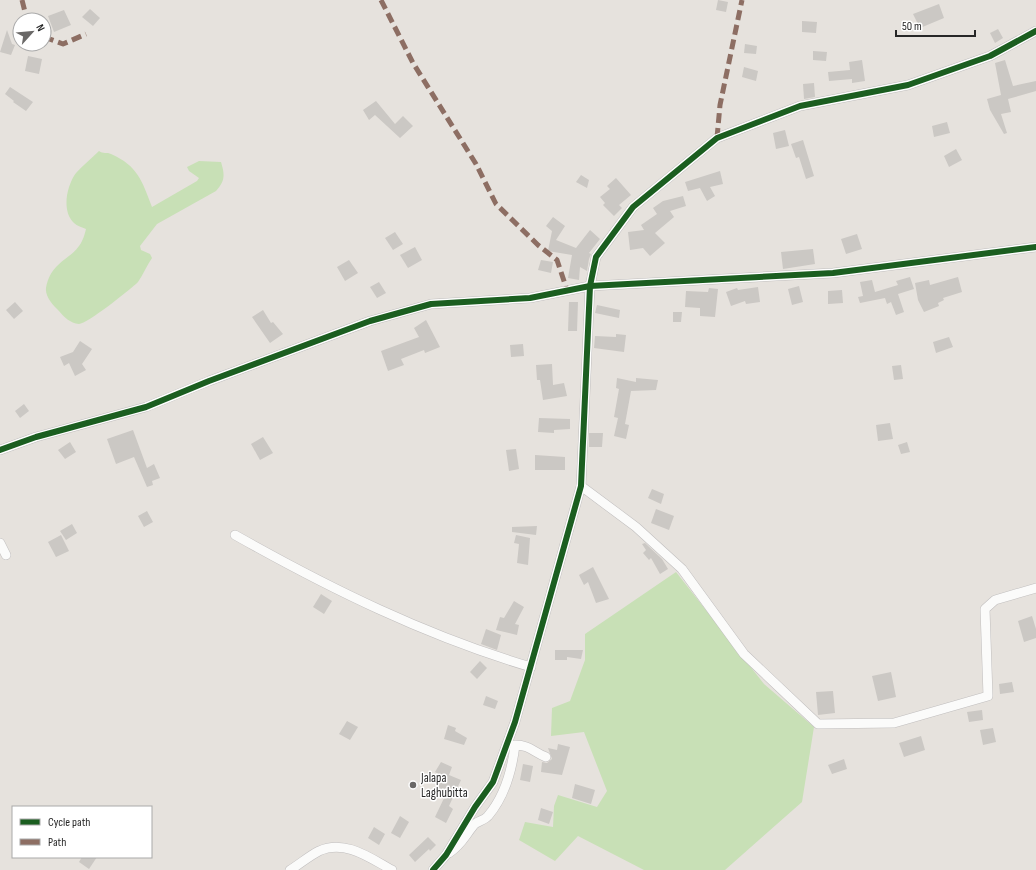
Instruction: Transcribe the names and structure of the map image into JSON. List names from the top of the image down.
{
  "places": ["Jalapa Laghubitta"],
  "legend": ["Cycle path", "Path"],
  "scale_bar": "50 m",
  "north": "top right"
}
